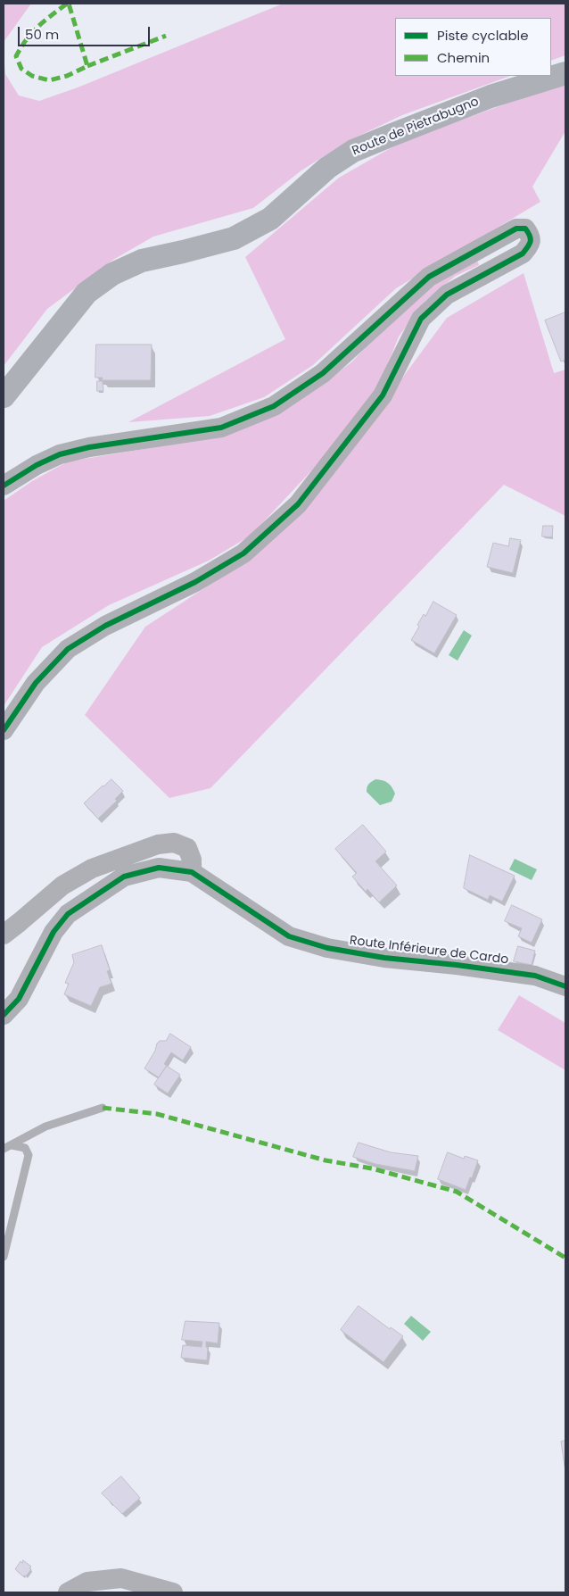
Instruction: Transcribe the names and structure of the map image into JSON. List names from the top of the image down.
{
  "streets": {
    "main road": ["Route de Pietrabugno"],
    "street": ["Route Inférieure de Cardo"]
  },
  "legend": ["Piste cyclable", "Chemin"],
  "scale_bar": "50 m"
}
